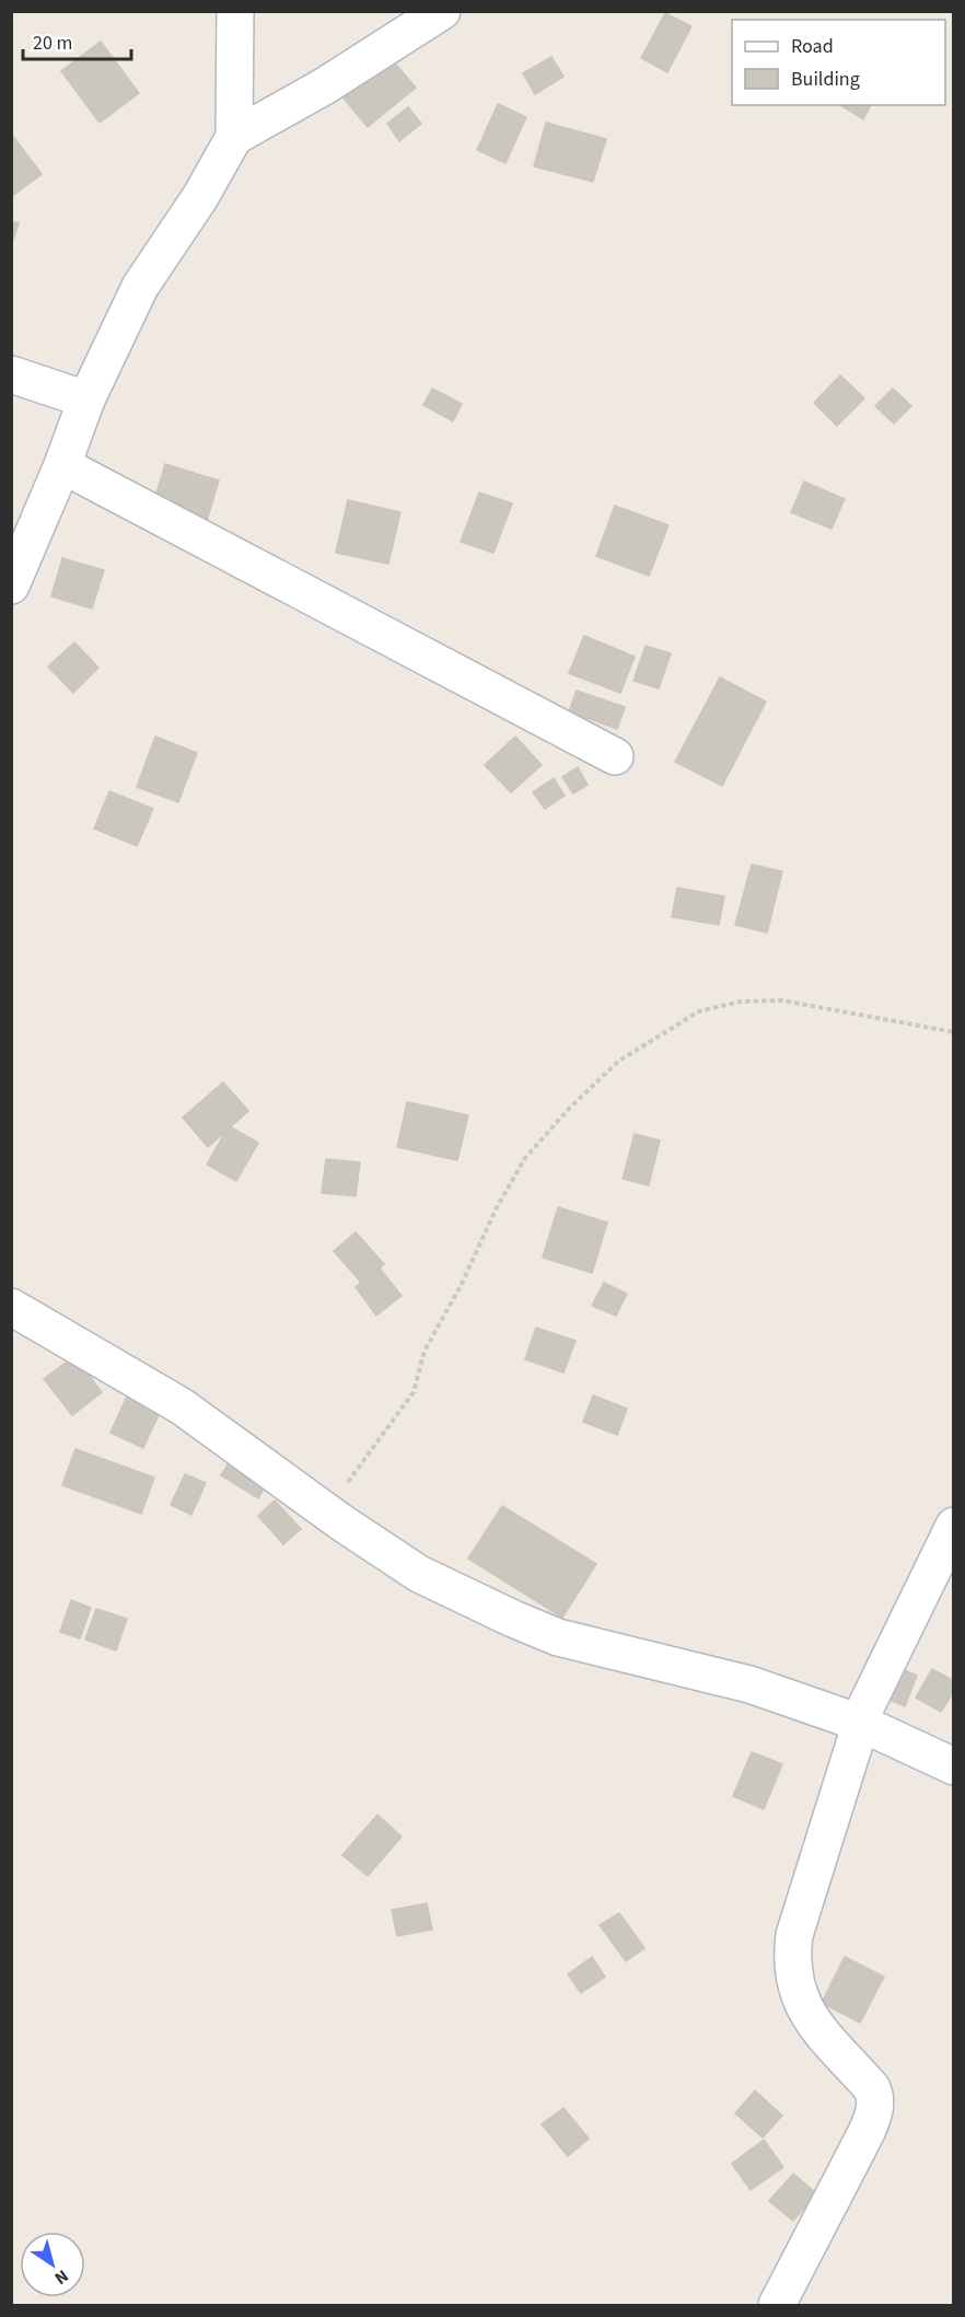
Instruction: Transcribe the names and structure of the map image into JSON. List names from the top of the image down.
{
  "legend": ["Road", "Building"],
  "scale_bar": "20 m",
  "north": "bottom right"
}
